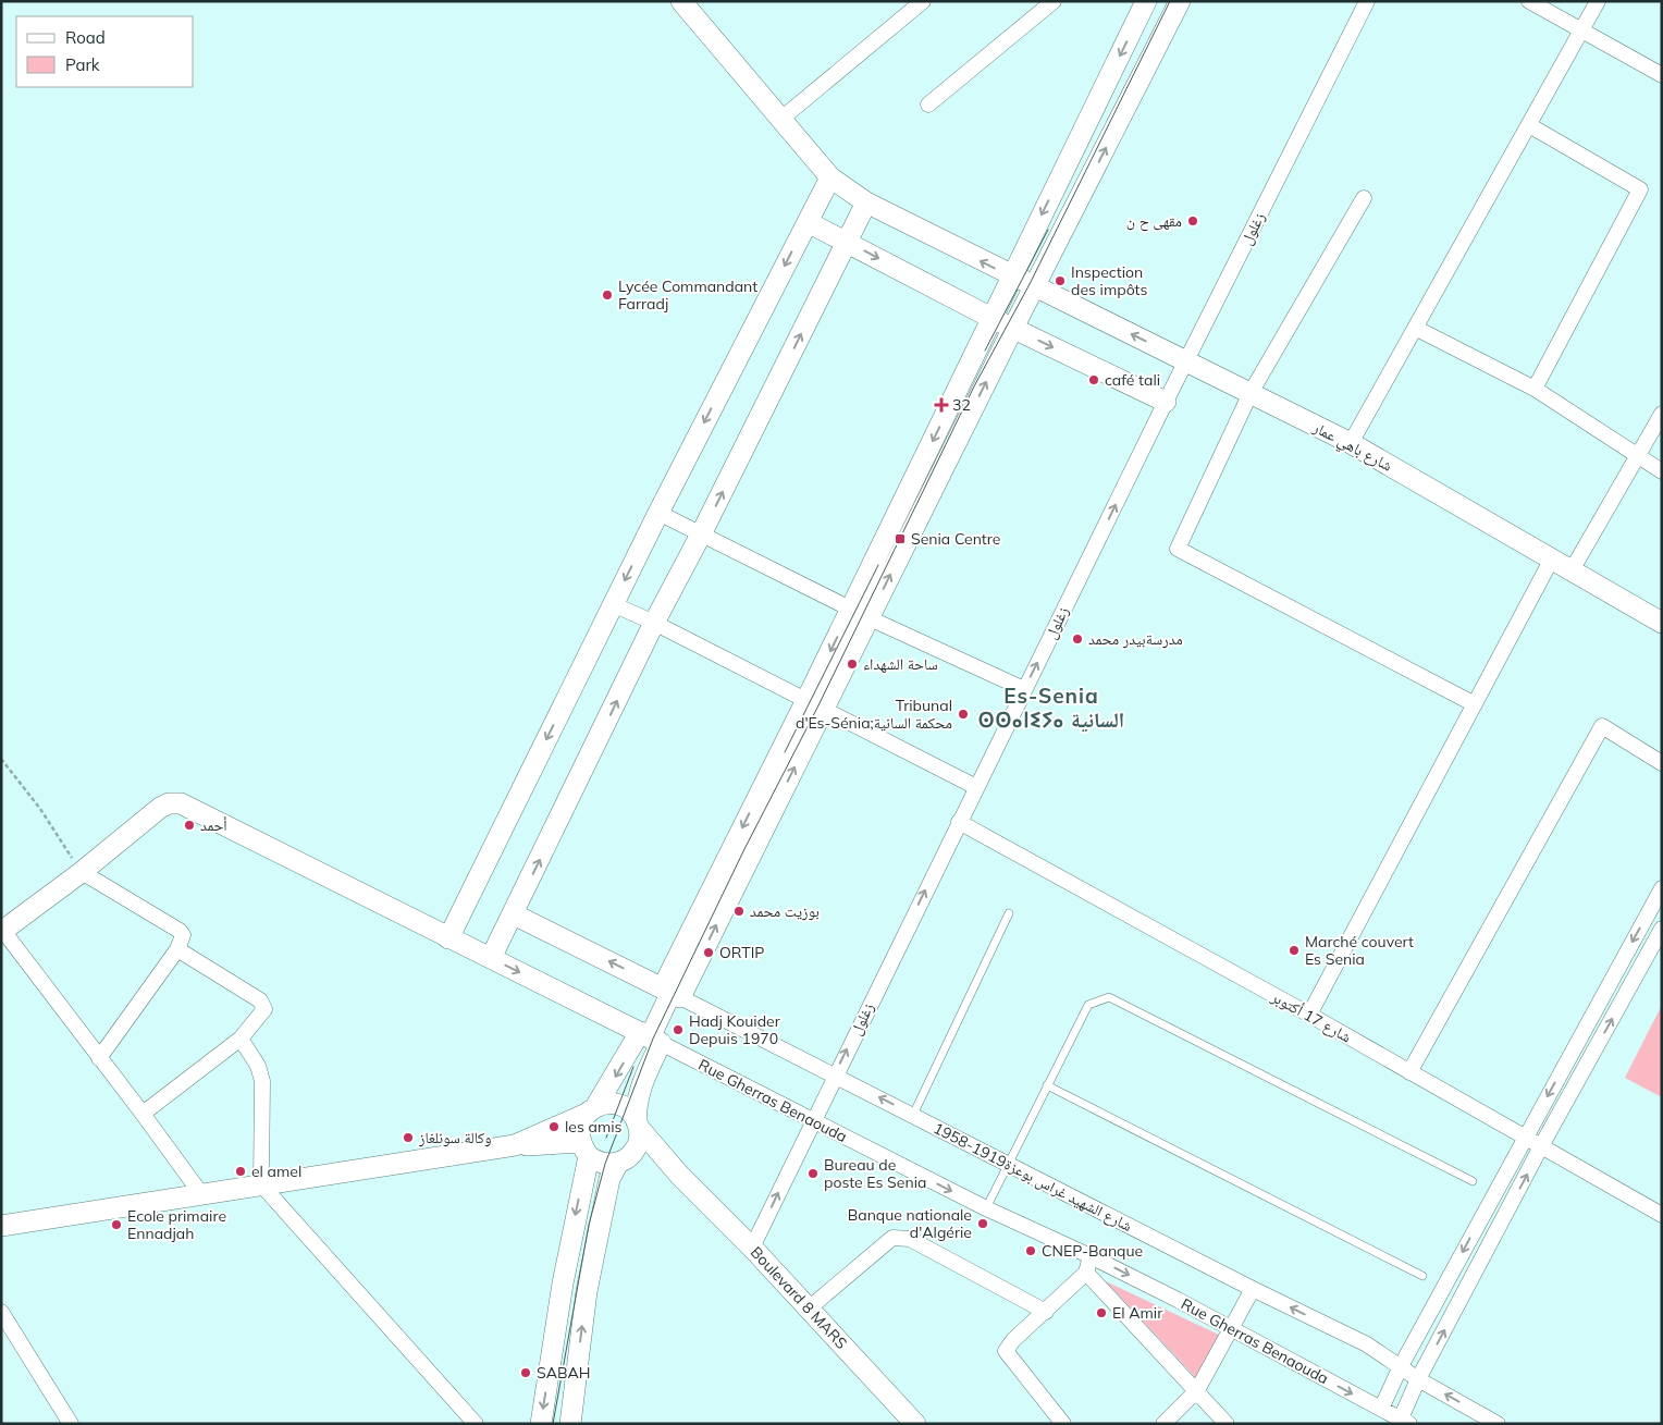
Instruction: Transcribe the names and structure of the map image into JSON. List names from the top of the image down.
{
  "streets": {
    "main road": ["شارع باهي عمار", "Boulevard 8 MARS"],
    "street": [
      "زغلول",
      "شارع 17 أكتوبر",
      "Rue Gherras Benaouda",
      "شارع الشهيد غراس بوعزة1919-1958"
    ]
  },
  "crossings": [
    ["زغلول", "شارع باهي عمار"],
    ["زغلول", "شارع 17 أكتوبر"],
    ["زغلول", "Rue Gherras Benaouda"],
    ["زغلول", "شارع الشهيد غراس بوعزة1919-1958"],
    ["زغلول", "Boulevard 8 MARS"]
  ],
  "one_way": ["زغلول", "شارع الشهيد غراس بوعزة1919-1958"],
  "districts": ["Es-Senia ⵙⵙⴰⵏⵉⵢⴰ السانية"],
  "places": {
    "other": [
      "مقهى ح ن",
      "Inspection des impôts",
      "Lycée Commandant Farradj",
      "café tali",
      "مدرسةبيدر محمد",
      "ساحة الشهداء",
      "Tribunal d'Es-Sénia;محكمة السانية",
      "أحمد",
      "بوزيت محمد",
      "Marché couvert Es Senia",
      "ORTIP",
      "Hadj Kouider Depuis 1970",
      "les amis",
      "وكالة سونلغاز",
      "el amel",
      "Bureau de poste Es Senia",
      "Banque nationale d'Algérie",
      "Ecole primaire Ennadjah",
      "CNEP-Banque",
      "El Amir",
      "SABAH"
    ],
    "health": ["32"],
    "transit": ["Senia Centre"]
  },
  "legend": ["Road", "Park"]
}
